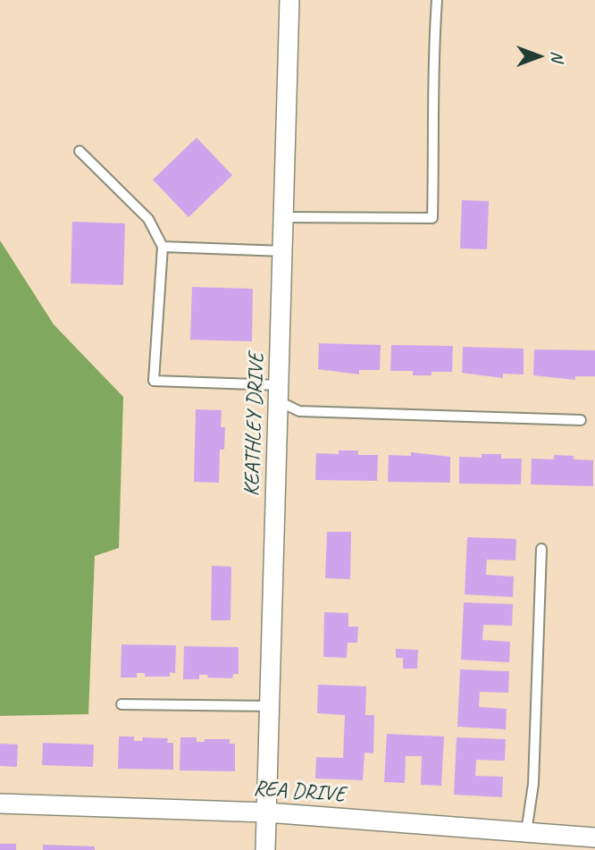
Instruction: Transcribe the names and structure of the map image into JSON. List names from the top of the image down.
{
  "streets": {
    "street": ["KEATHLEY DRIVE", "REA DRIVE"]
  },
  "crossings": [
    ["KEATHLEY DRIVE", "REA DRIVE"]
  ],
  "north": "right"
}
